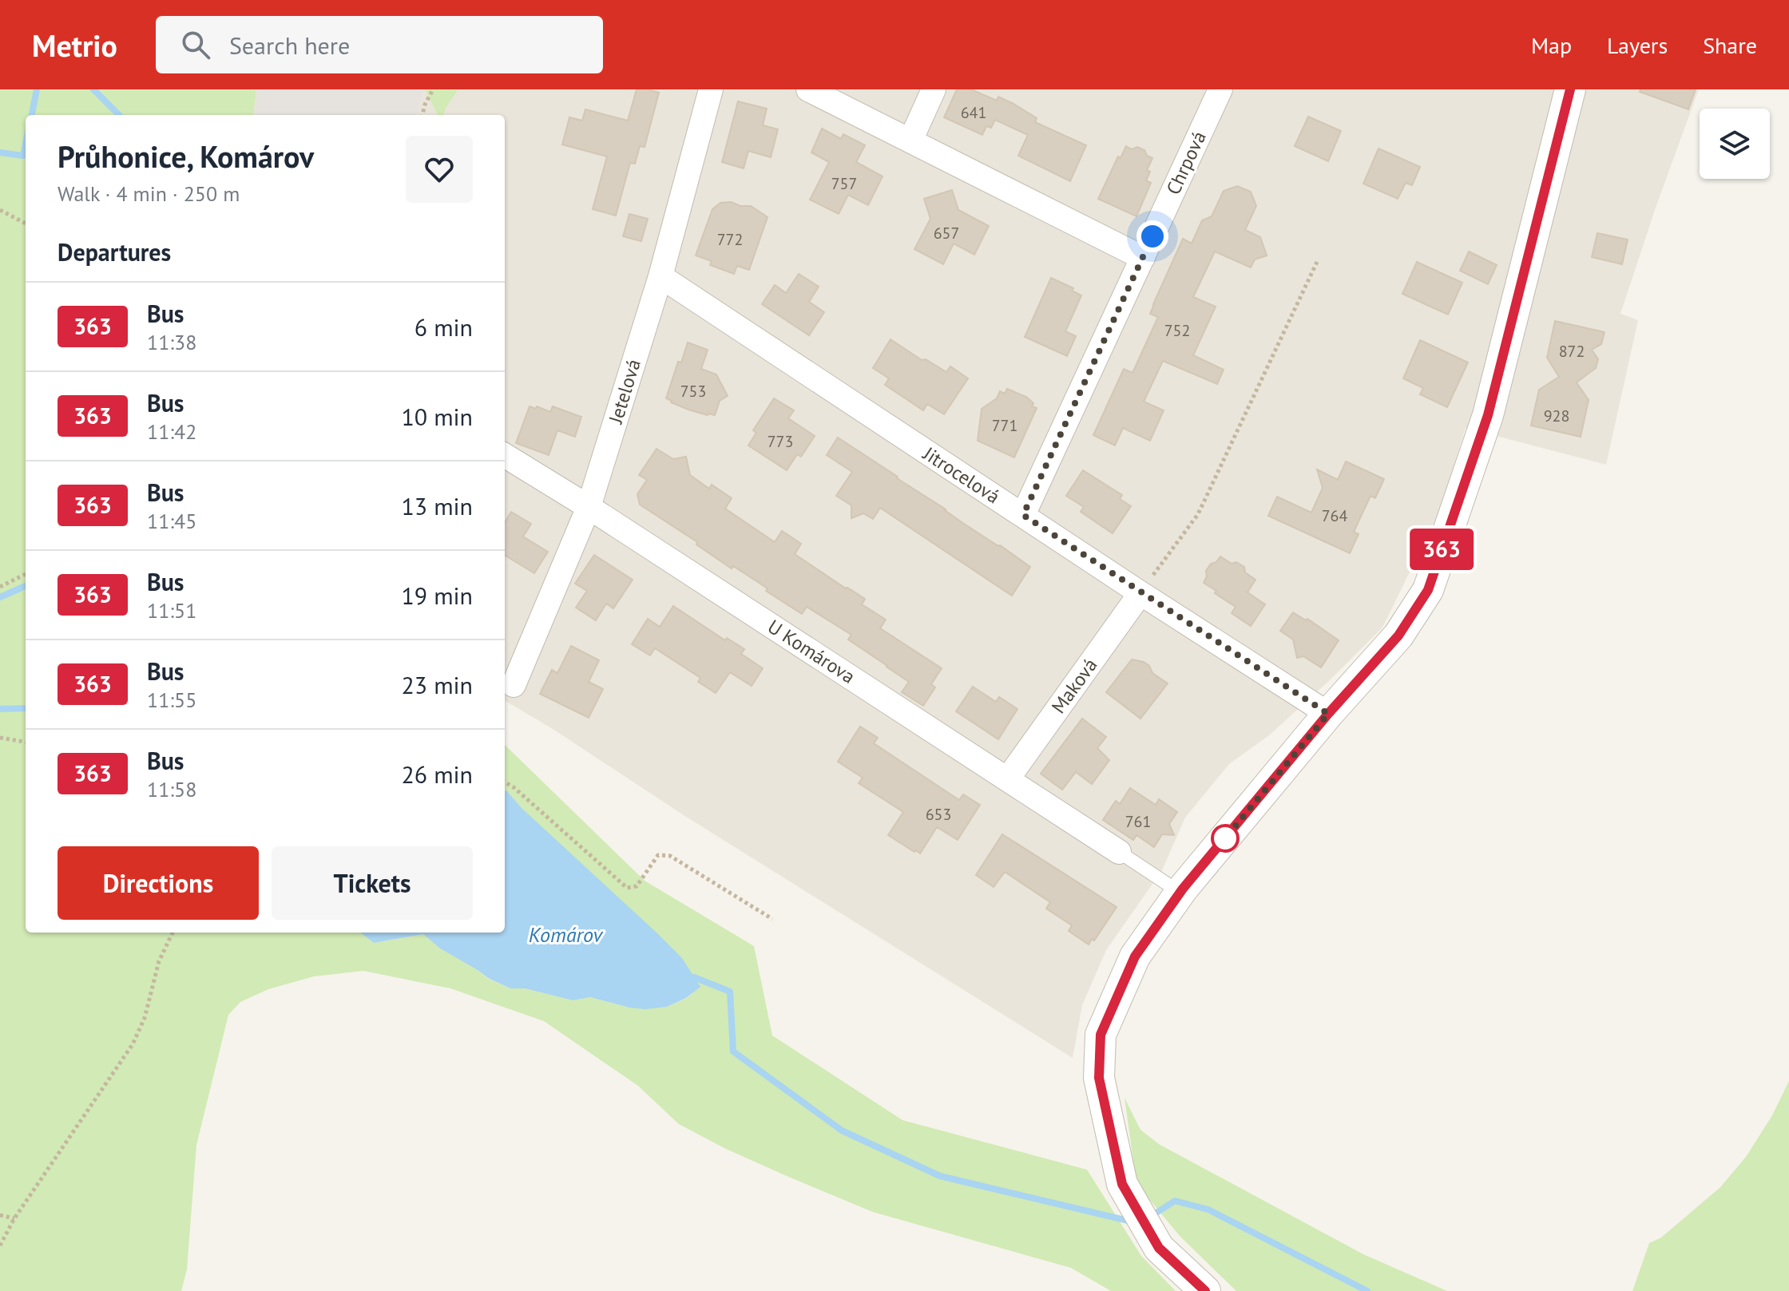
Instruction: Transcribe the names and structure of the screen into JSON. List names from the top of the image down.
{
  "streets": {
    "street": [
      "Chrpová",
      "Jetelová",
      "Jitrocelová",
      "U Komárova",
      "Maková"
    ]
  },
  "crossings": [
    ["Chrpová", "Jitrocelová"],
    ["Jetelová", "Jitrocelová"],
    ["Jetelová", "U Komárova"],
    ["Jitrocelová", "Maková"],
    ["U Komárova", "Maková"]
  ],
  "water": ["Komárov"],
  "lines": ["bus line 363"],
  "house_numbers": [
    "641",
    "757",
    "657",
    "772",
    "752",
    "872",
    "753",
    "928",
    "771",
    "773",
    "764",
    "653",
    "761"
  ],
  "page": {
    "header": "Metrio",
    "search": "Search here",
    "nav": ["Map", "Layers", "Share"],
    "on_map": "363",
    "heading": [
      ["Průhonice, Komárov", "Walk · 4 min · 250 m"],
      "Departures"
    ],
    "list": [
      {
        "mark": "363",
        "name": "Bus",
        "note": "11:38",
        "value": "6 min"
      },
      {
        "mark": "363",
        "name": "Bus",
        "note": "11:42",
        "value": "10 min"
      },
      {
        "mark": "363",
        "name": "Bus",
        "note": "11:45",
        "value": "13 min"
      },
      {
        "mark": "363",
        "name": "Bus",
        "note": "11:51",
        "value": "19 min"
      },
      {
        "mark": "363",
        "name": "Bus",
        "note": "11:55",
        "value": "23 min"
      },
      {
        "mark": "363",
        "name": "Bus",
        "note": "11:58",
        "value": "26 min"
      }
    ],
    "buttons": ["Directions", "Tickets"]
  }
}
